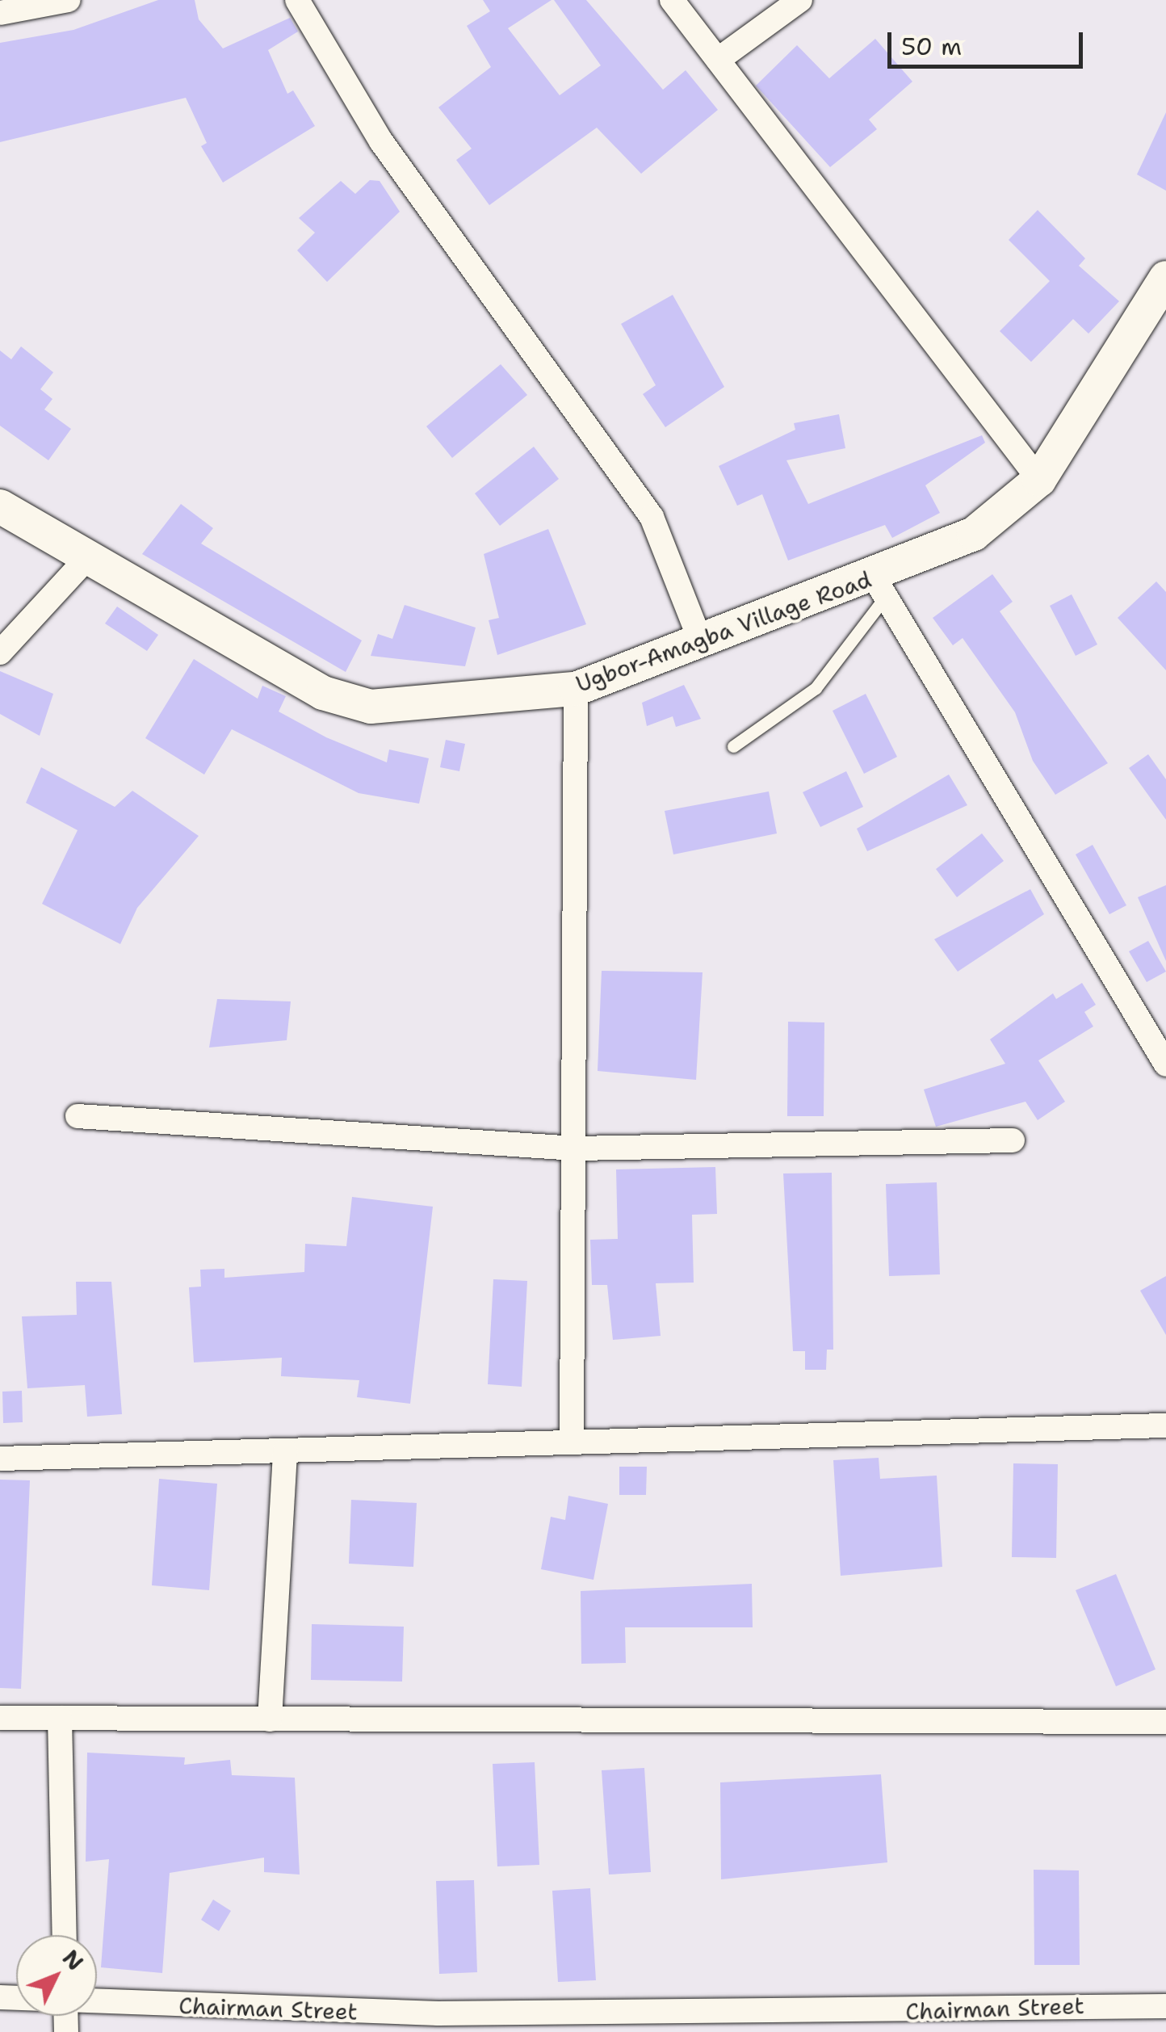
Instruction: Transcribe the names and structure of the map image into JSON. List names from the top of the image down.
{
  "streets": {
    "street": ["Ugbor-Amagba Village Road", "Chairman Street"]
  },
  "scale_bar": "50 m",
  "north": "top right"
}
